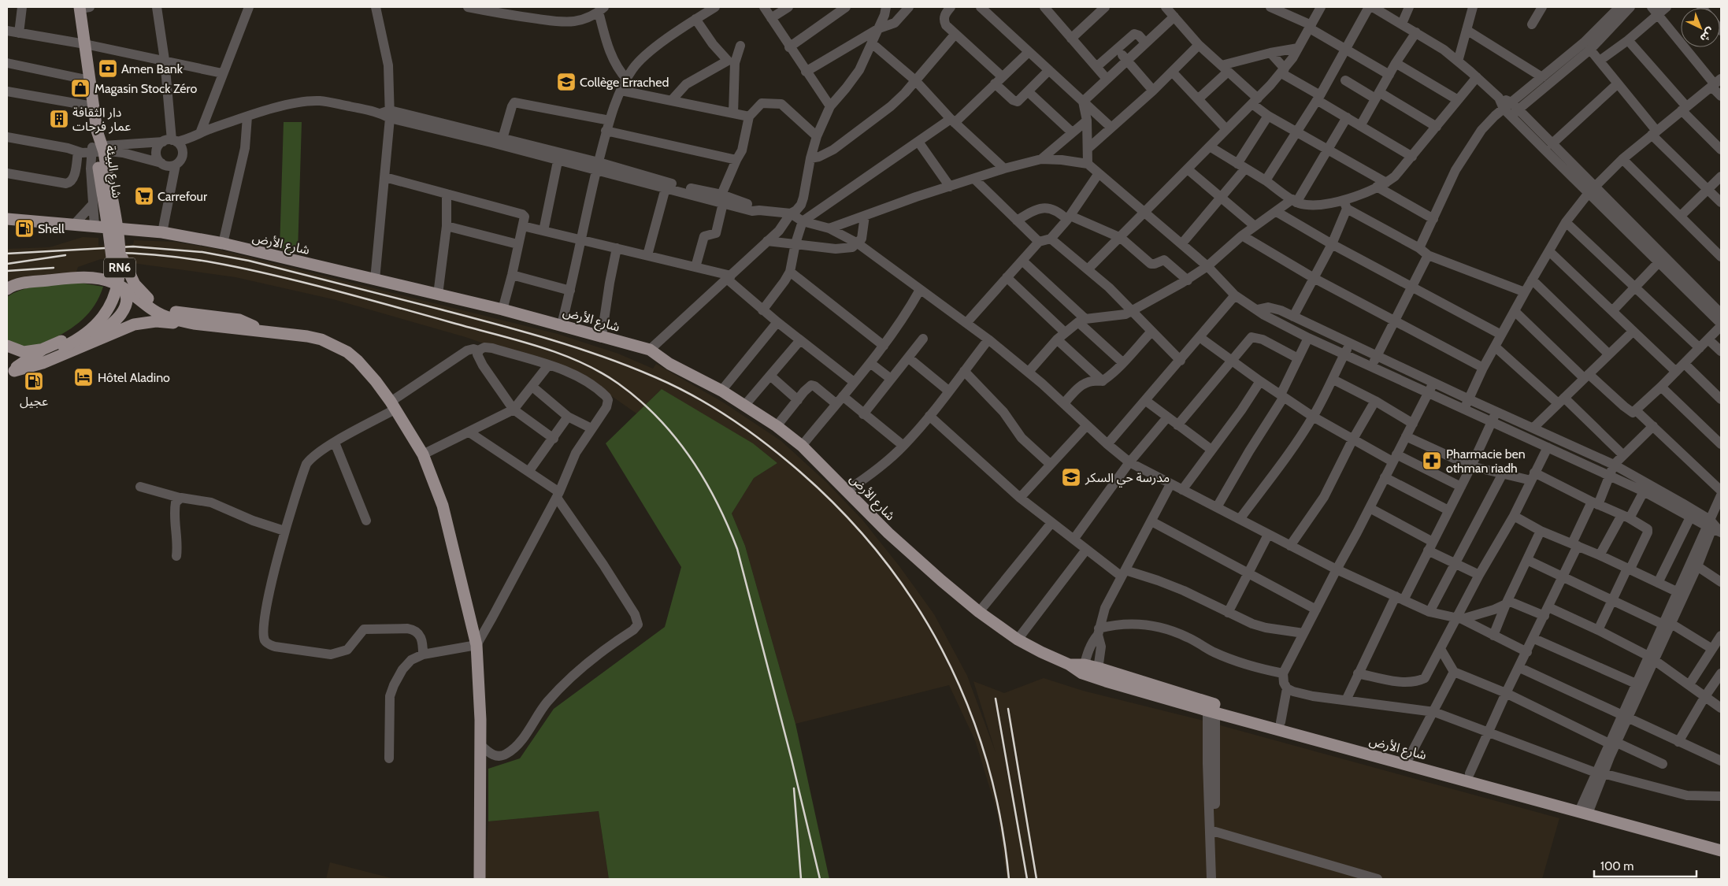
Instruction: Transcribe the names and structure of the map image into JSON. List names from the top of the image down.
{
  "streets": {
    "main road": ["شارع البيئة", "شارع الأرض", "RN6"]
  },
  "crossings": [
    ["شارع البيئة", "RN6"]
  ],
  "places": {
    "bank": ["Amen Bank"],
    "school or university": ["Collège Errached", "مدرسة حي السكر"],
    "shop": ["Magasin Stock Zéro"],
    "building": ["دار الثقافة عمار فرحات"],
    "supermarket": ["Carrefour"],
    "fuel station": ["Shell", "عجيل"],
    "hotel": ["Hôtel Aladino"],
    "pharmacy": ["Pharmacie ben othman riadh"]
  },
  "scale_bar": "100 m",
  "north": "bottom right"
}
